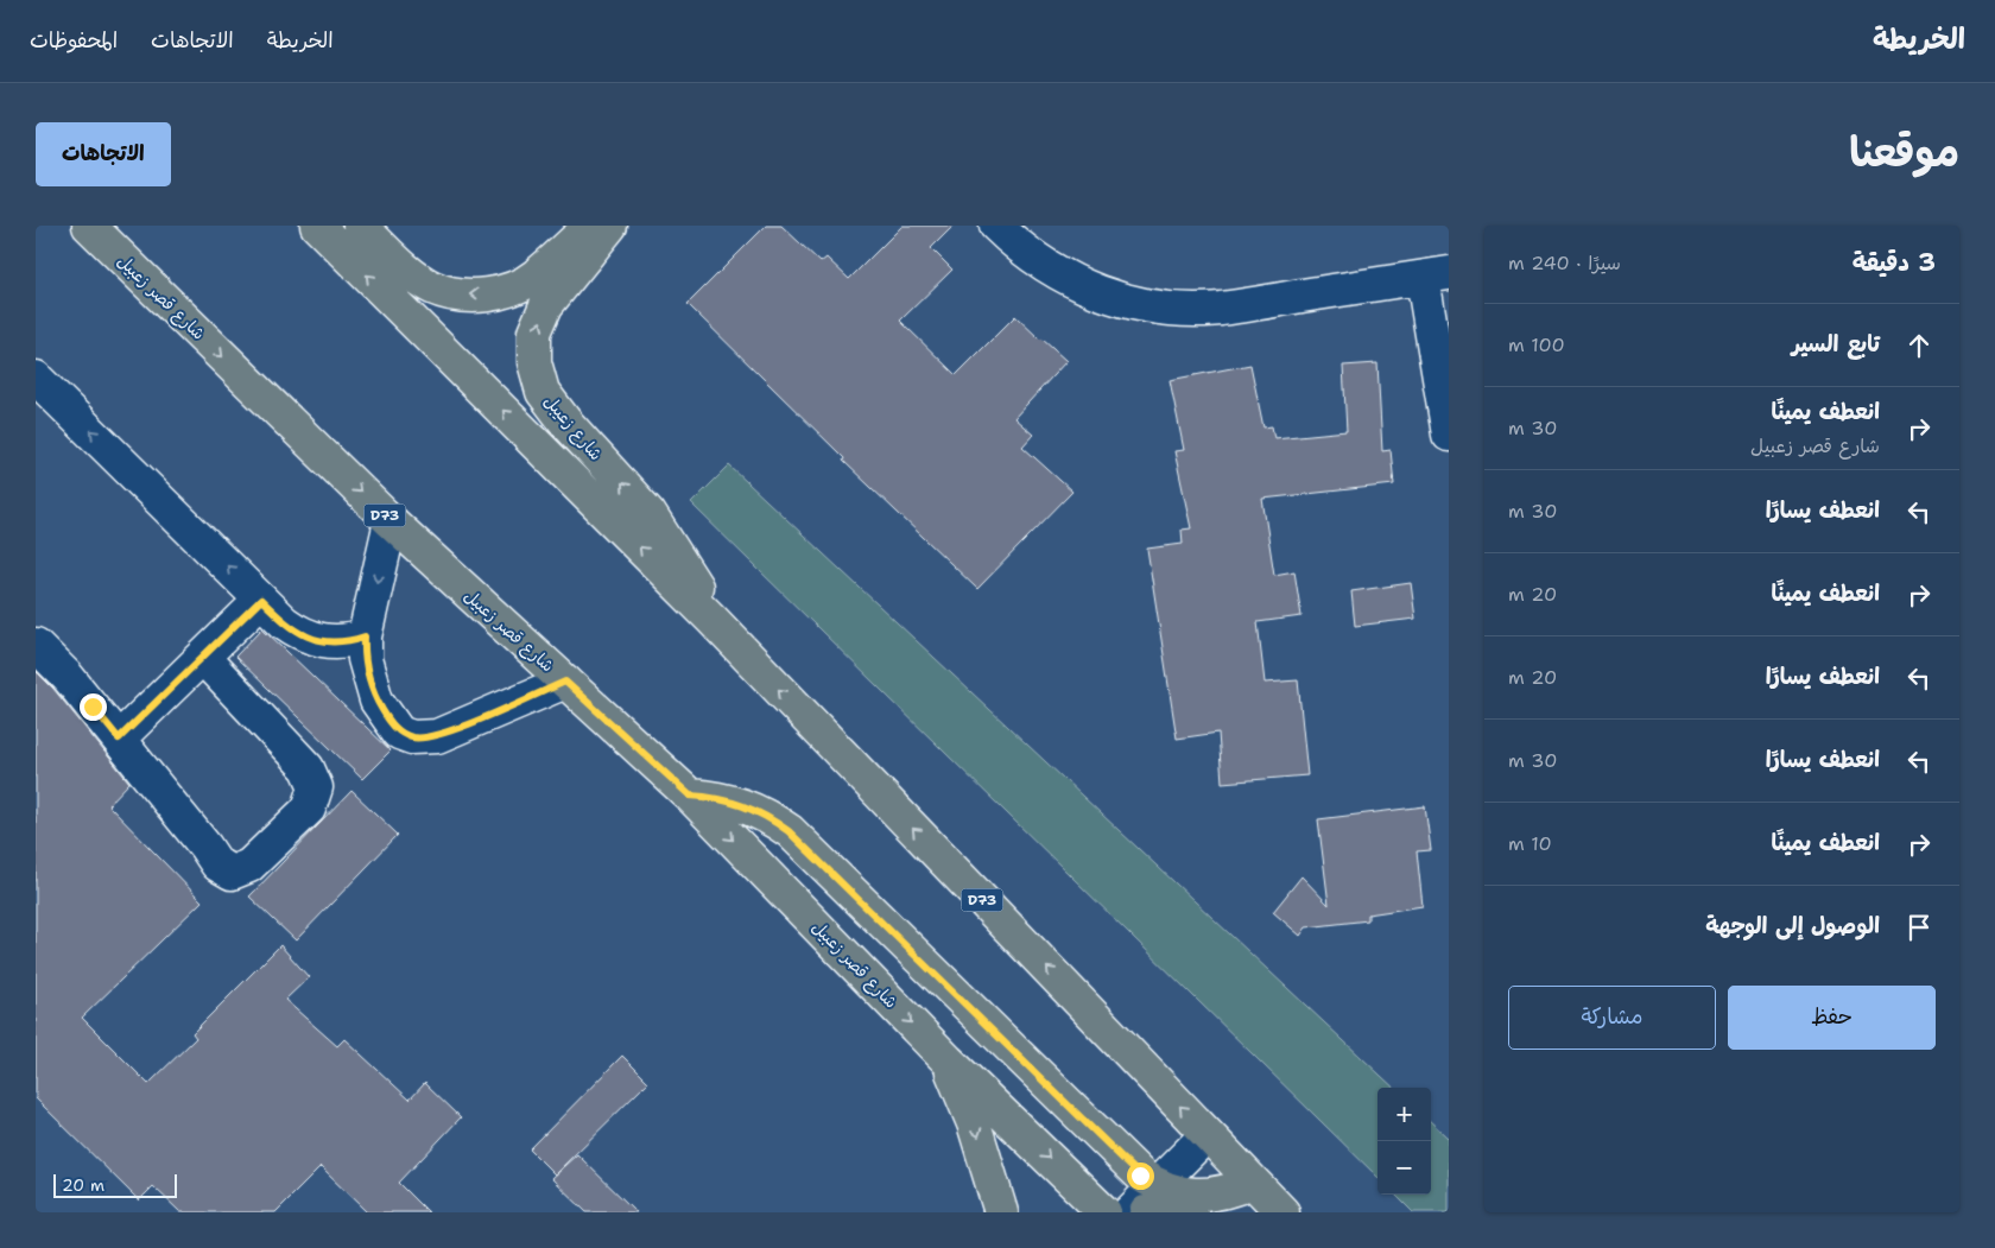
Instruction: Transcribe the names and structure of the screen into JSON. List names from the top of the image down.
{
  "streets": {
    "main road": ["شارع قصر زعبيل", "شارع زعيبل", "D73"]
  },
  "crossings": [
    ["شارع زعيبل", "D73"]
  ],
  "one_way": ["شارع زعيبل"],
  "scale_bar": "20 m",
  "page": {
    "header": "الخريطة",
    "nav": ["الخريطة", "الاتجاهات", "المحفوظات"],
    "title": "موقعنا",
    "buttons": [
      "الاتجاهات",
      ["حفظ", "مشاركة"]
    ],
    "heading": ["3 دقيقة", "سيرًا · 240 m"],
    "list": [
      ["تابع السير", "100 m"],
      ["انعطف يمينًا", "شارع قصر زعبيل", "30 m"],
      ["انعطف يسارًا", "30 m"],
      ["انعطف يمينًا", "20 m"],
      ["انعطف يسارًا", "20 m"],
      ["انعطف يسارًا", "30 m"],
      ["انعطف يمينًا", "10 m"],
      "الوصول إلى الوجهة"
    ],
    "map_buttons": ["+", "−"],
    "scale": "20 m"
  }
}
